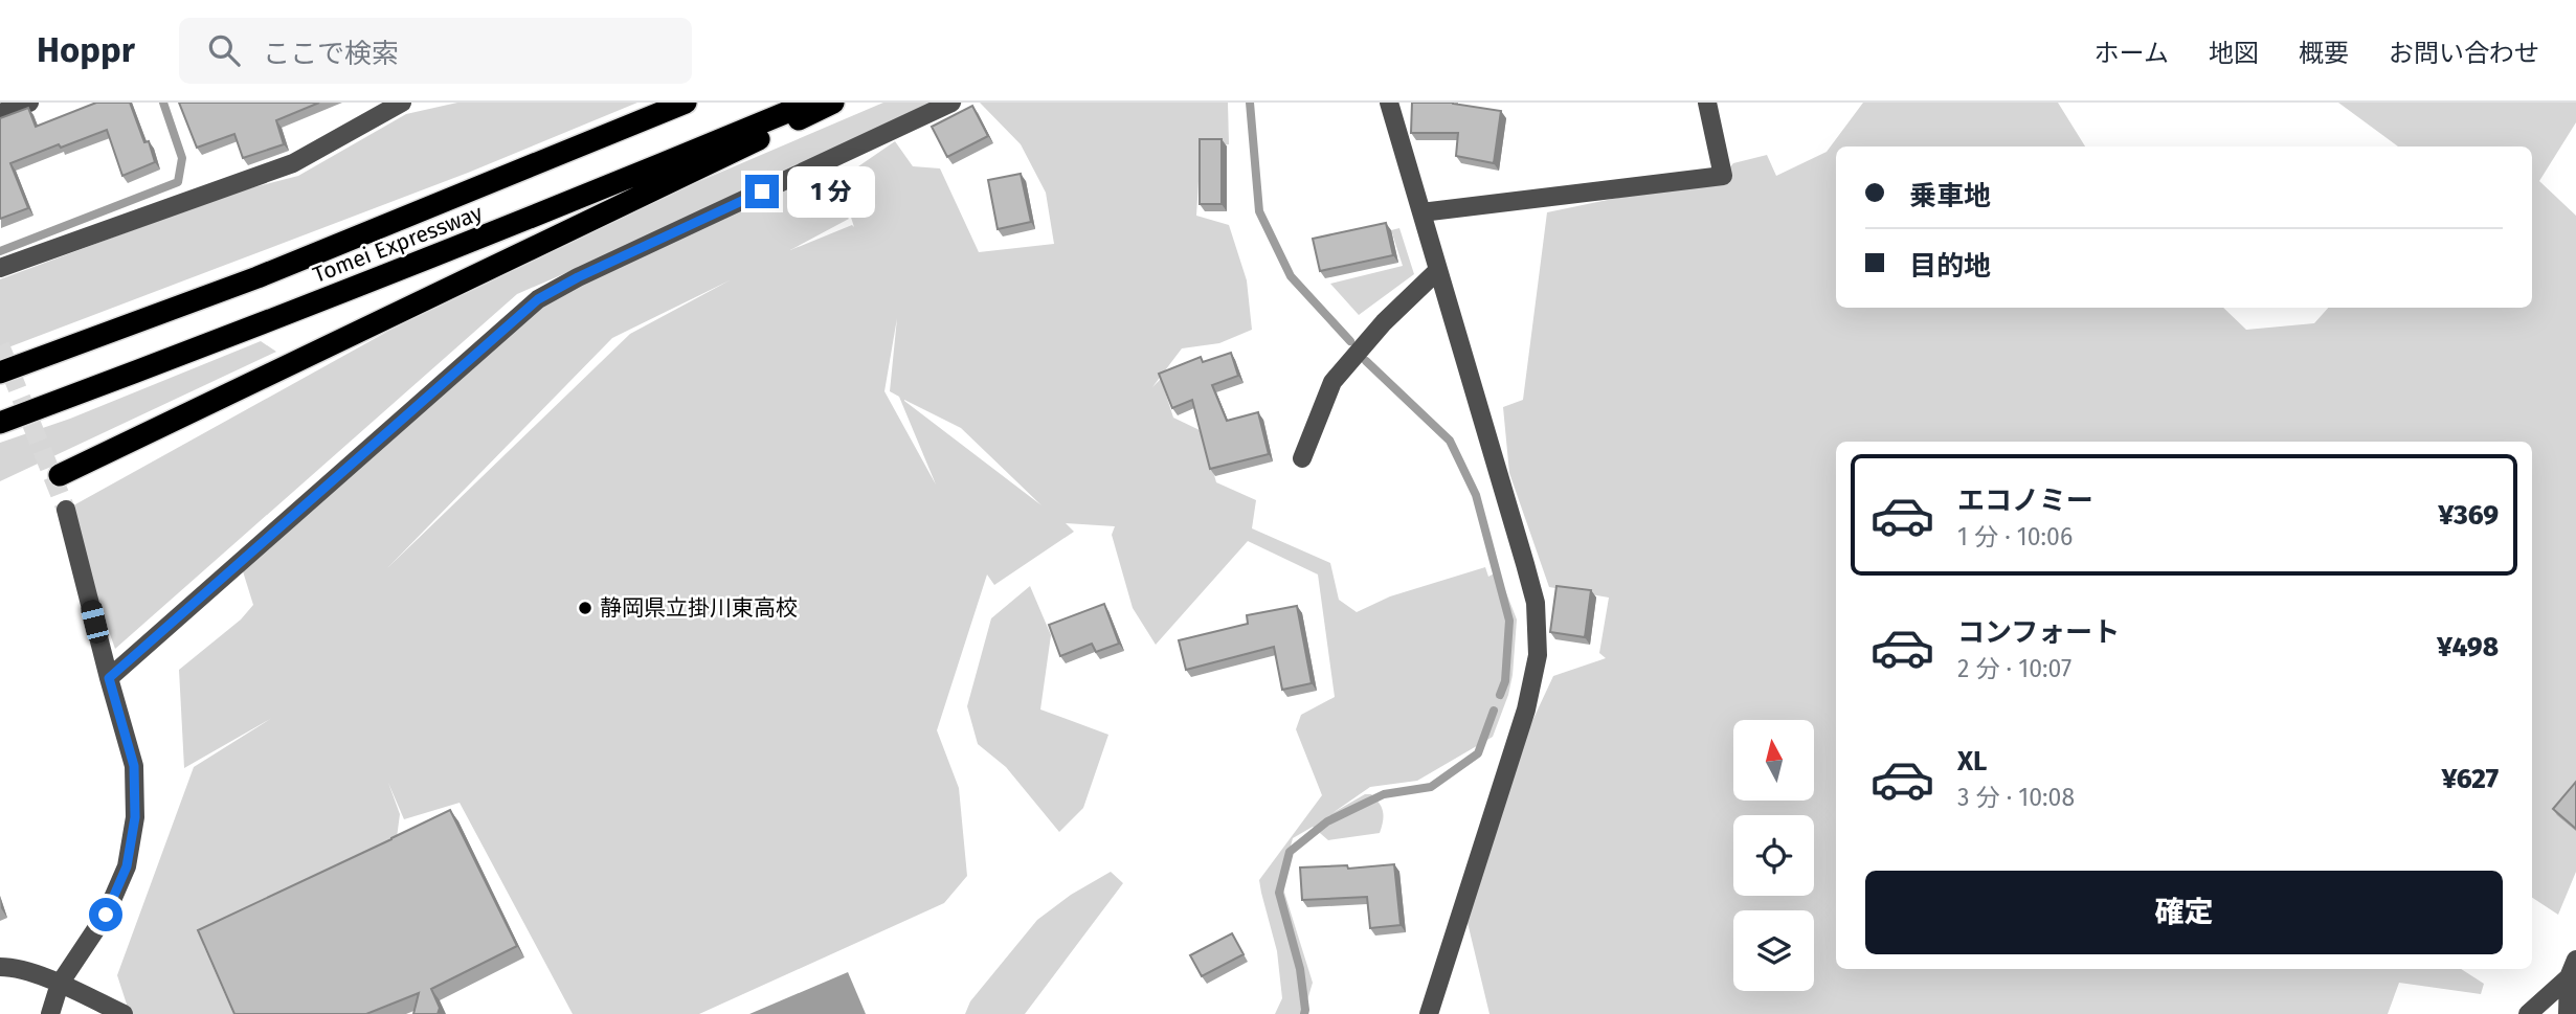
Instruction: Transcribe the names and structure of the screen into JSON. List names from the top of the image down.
{
  "streets": {
    "highway": ["Tomei Expressway"]
  },
  "places": ["静岡県立掛川東高校"],
  "north": "top",
  "page": {
    "header": "Hoppr",
    "search": "ここで検索",
    "nav": [
      "ホーム",
      "地図",
      "概要",
      "お問い合わせ"
    ],
    "banner": ["乗車地", "目的地"],
    "bubble": "1 分",
    "list": [
      {
        "name": "エコノミー",
        "note": "1 分 · 10:06",
        "value": "¥369"
      },
      {
        "name": "コンフォート",
        "note": "2 分 · 10:07",
        "value": "¥498"
      },
      {
        "name": "XL",
        "note": "3 分 · 10:08",
        "value": "¥627"
      }
    ],
    "buttons": "確定"
  }
}
